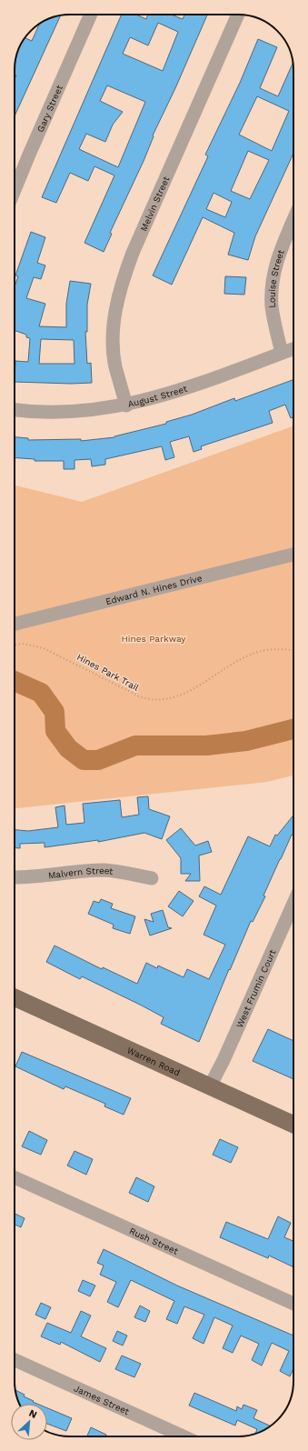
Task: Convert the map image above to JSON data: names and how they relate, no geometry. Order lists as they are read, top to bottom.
{
  "streets": {
    "main road": ["Warren Road"],
    "street": [
      "Gary Street",
      "Melvin Street",
      "Louise Street",
      "August Street",
      "Edward N. Hines Drive",
      "Malvern Street",
      "West Frumin Court",
      "Rush Street",
      "James Street"
    ],
    "path": ["Hines Park Trail"]
  },
  "crossings": [
    ["Melvin Street", "August Street"],
    ["Louise Street", "August Street"],
    ["West Frumin Court", "Warren Road"]
  ],
  "parks": ["Hines Parkway"],
  "north": "top right"
}
